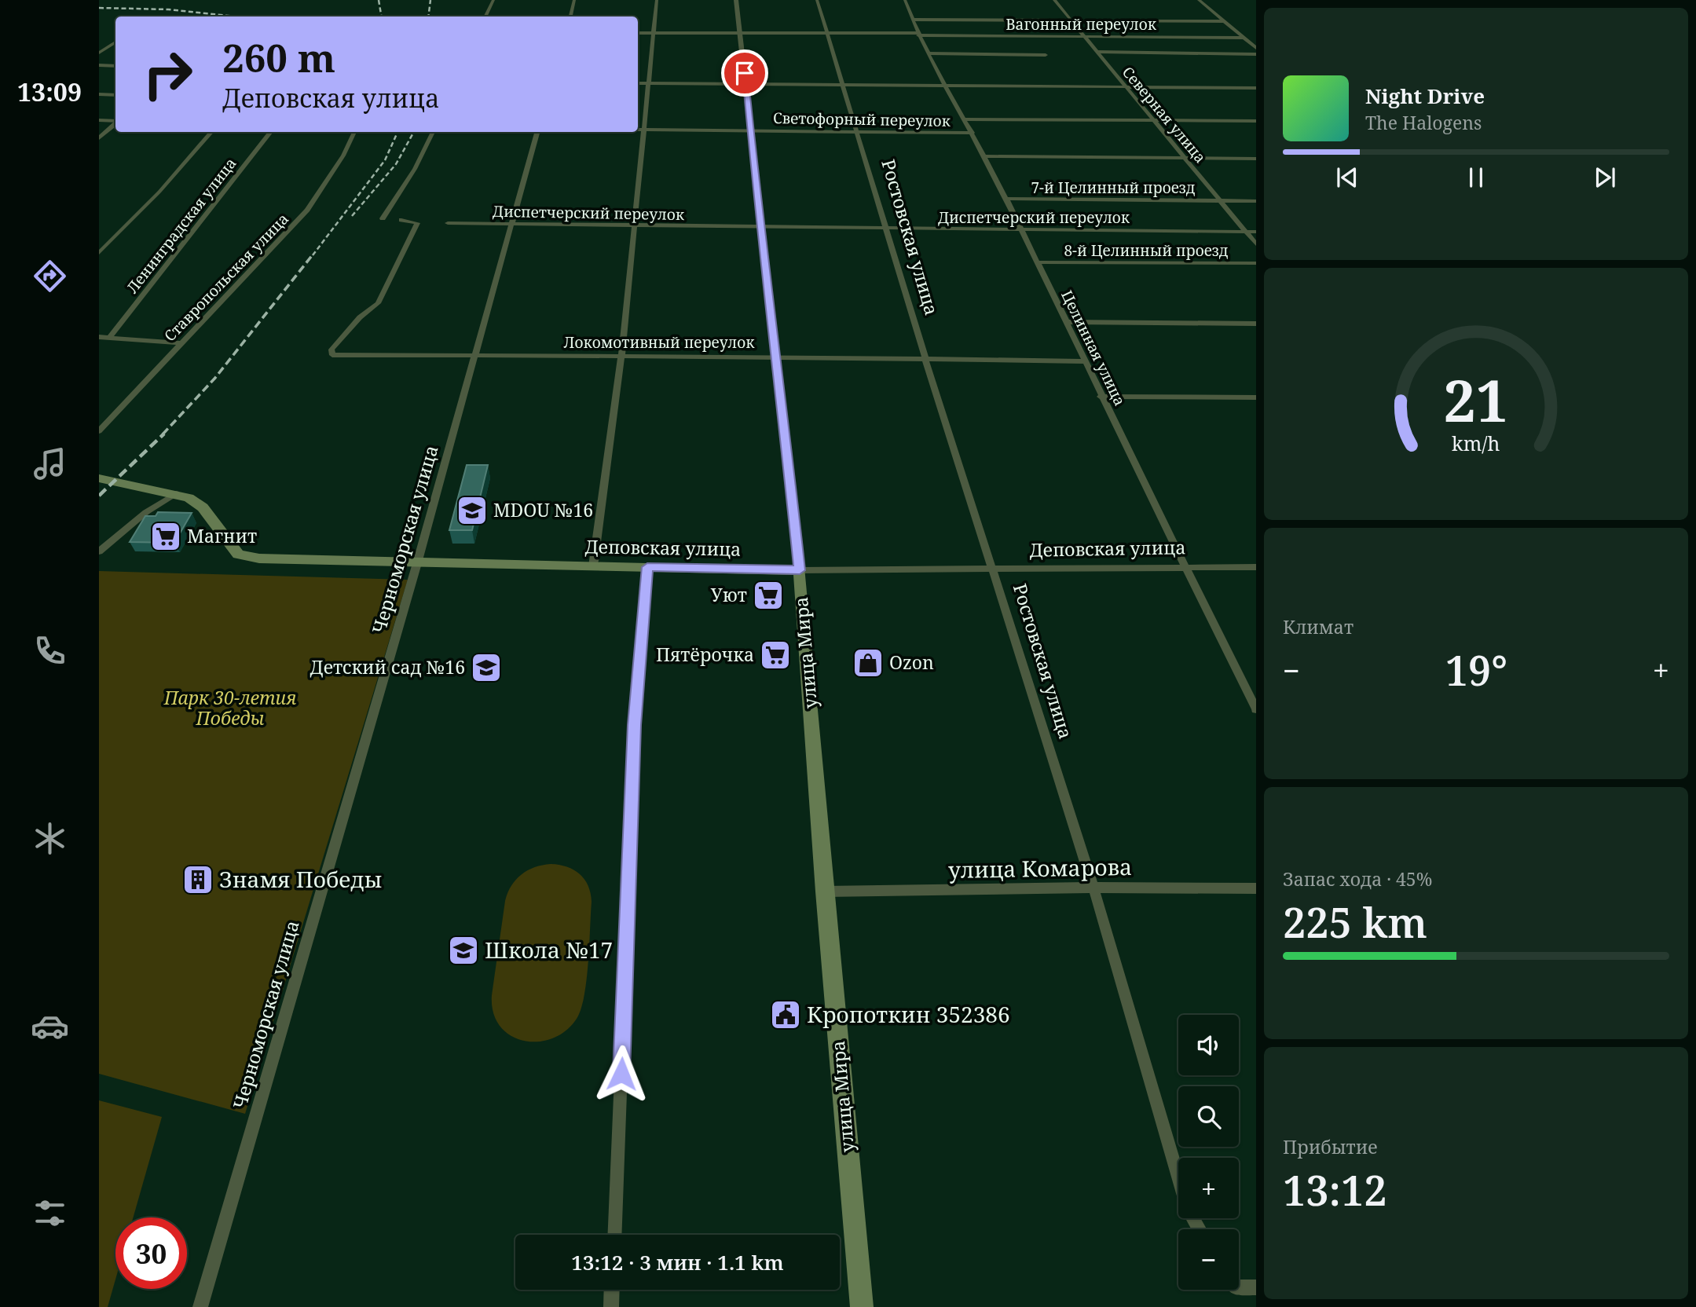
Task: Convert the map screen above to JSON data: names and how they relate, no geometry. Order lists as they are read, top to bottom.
{
  "streets": {
    "main road": ["Деповская улица", "улица Мира"],
    "street": [
      "Вагонный переулок",
      "Северная улица",
      "Светофорный переулок",
      "7-й Целинный проезд",
      "Диспетчерский переулок",
      "Ленинградская улица",
      "Ростовская улица",
      "8-й Целинный проезд",
      "Ставропольская улица",
      "Локомотивный переулок",
      "Целинная улица",
      "Черноморская улица",
      "улица Комарова"
    ]
  },
  "crossings": [
    ["Вагонный переулок", "Северная улица"],
    ["Вагонный переулок", "Ростовская улица"],
    ["Вагонный переулок", "Целинная улица"],
    ["Вагонный переулок", "улица Мира"],
    ["Северная улица", "7-й Целинный проезд"],
    ["Северная улица", "Диспетчерский переулок"],
    ["Светофорный переулок", "Ростовская улица"],
    ["Светофорный переулок", "Целинная улица"],
    ["Светофорный переулок", "улица Мира"],
    ["7-й Целинный проезд", "Целинная улица"],
    ["Диспетчерский переулок", "Ростовская улица"],
    ["Диспетчерский переулок", "Целинная улица"],
    ["Диспетчерский переулок", "Черноморская улица"],
    ["Диспетчерский переулок", "улица Мира"],
    ["Ростовская улица", "Локомотивный переулок"],
    ["Ростовская улица", "Деповская улица"],
    ["Ростовская улица", "улица Комарова"],
    ["8-й Целинный проезд", "Целинная улица"],
    ["Локомотивный переулок", "Целинная улица"],
    ["Локомотивный переулок", "Черноморская улица"],
    ["Локомотивный переулок", "улица Мира"],
    ["Целинная улица", "Деповская улица"],
    ["Черноморская улица", "Деповская улица"],
    ["Деповская улица", "улица Мира"],
    ["улица Мира", "улица Комарова"]
  ],
  "parks": ["Парк 30-летия Победы"],
  "places": {
    "school or university": ["MDOU №16", "Детский сад №16", "Школа №17"],
    "supermarket": ["Магнит", "Уют", "Пятёрочка"],
    "shop": ["Ozon"],
    "building": ["Знамя Победы"],
    "public building": ["Кропоткин 352386"]
  },
  "page": {
    "tabs": "13:09",
    "turn": ["260 m", "Деповская улица"],
    "song": ["Night Drive", "The Halogens"],
    "tile": [
      "Климат",
      ["Запас хода · 45%", "225 km"],
      ["Прибытие", "13:12"]
    ],
    "heat": ["−", "19°", "+"],
    "map_buttons": ["+", "−"],
    "limit": "30",
    "trip": "13:12 · 3 мин · 1.1 km",
    "gauge": ["21", "km/h"]
  }
}
